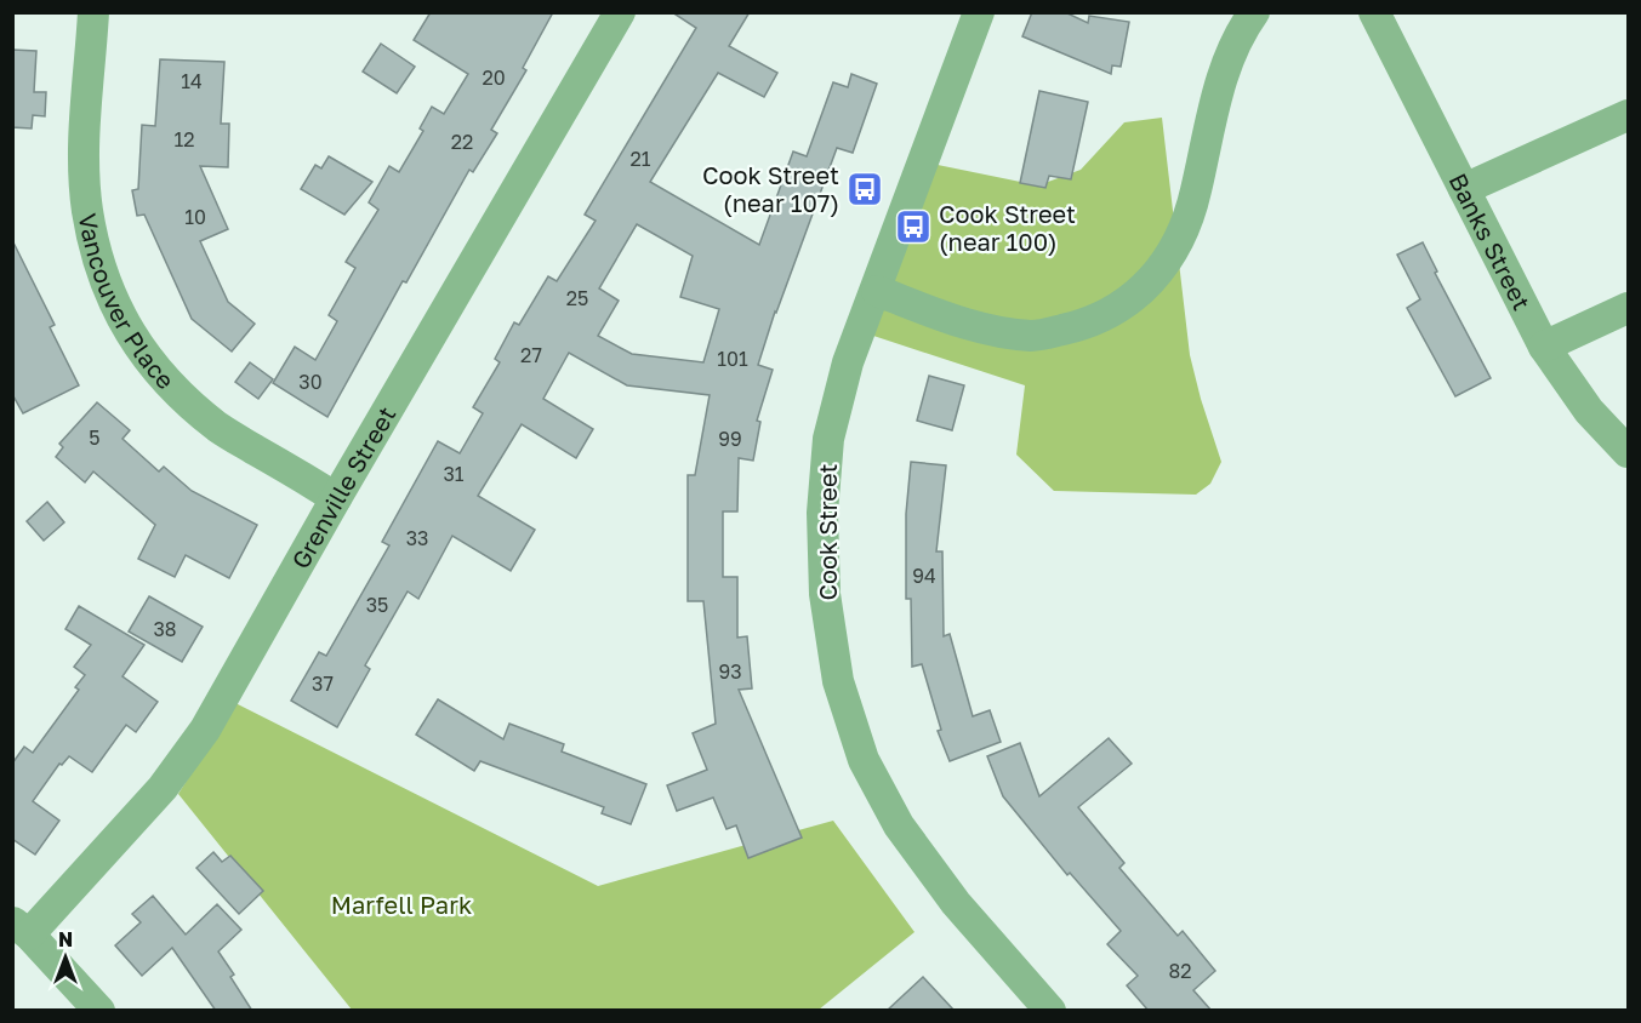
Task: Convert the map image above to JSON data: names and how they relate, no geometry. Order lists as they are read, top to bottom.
{
  "streets": {
    "street": [
      "Banks Street",
      "Vancouver Place",
      "Grenville Street",
      "Cook Street"
    ]
  },
  "crossings": [
    ["Vancouver Place", "Grenville Street"]
  ],
  "parks": ["Marfell Park"],
  "places": {
    "bus stop": ["Cook Street (near 107)", "Cook Street (near 100)"]
  },
  "house_numbers": [
    "20",
    "14",
    "12",
    "22",
    "21",
    "10",
    "25",
    "27",
    "101",
    "30",
    "5",
    "99",
    "31",
    "33",
    "94",
    "35",
    "38",
    "93",
    "37",
    "82"
  ],
  "north": "top"
}
